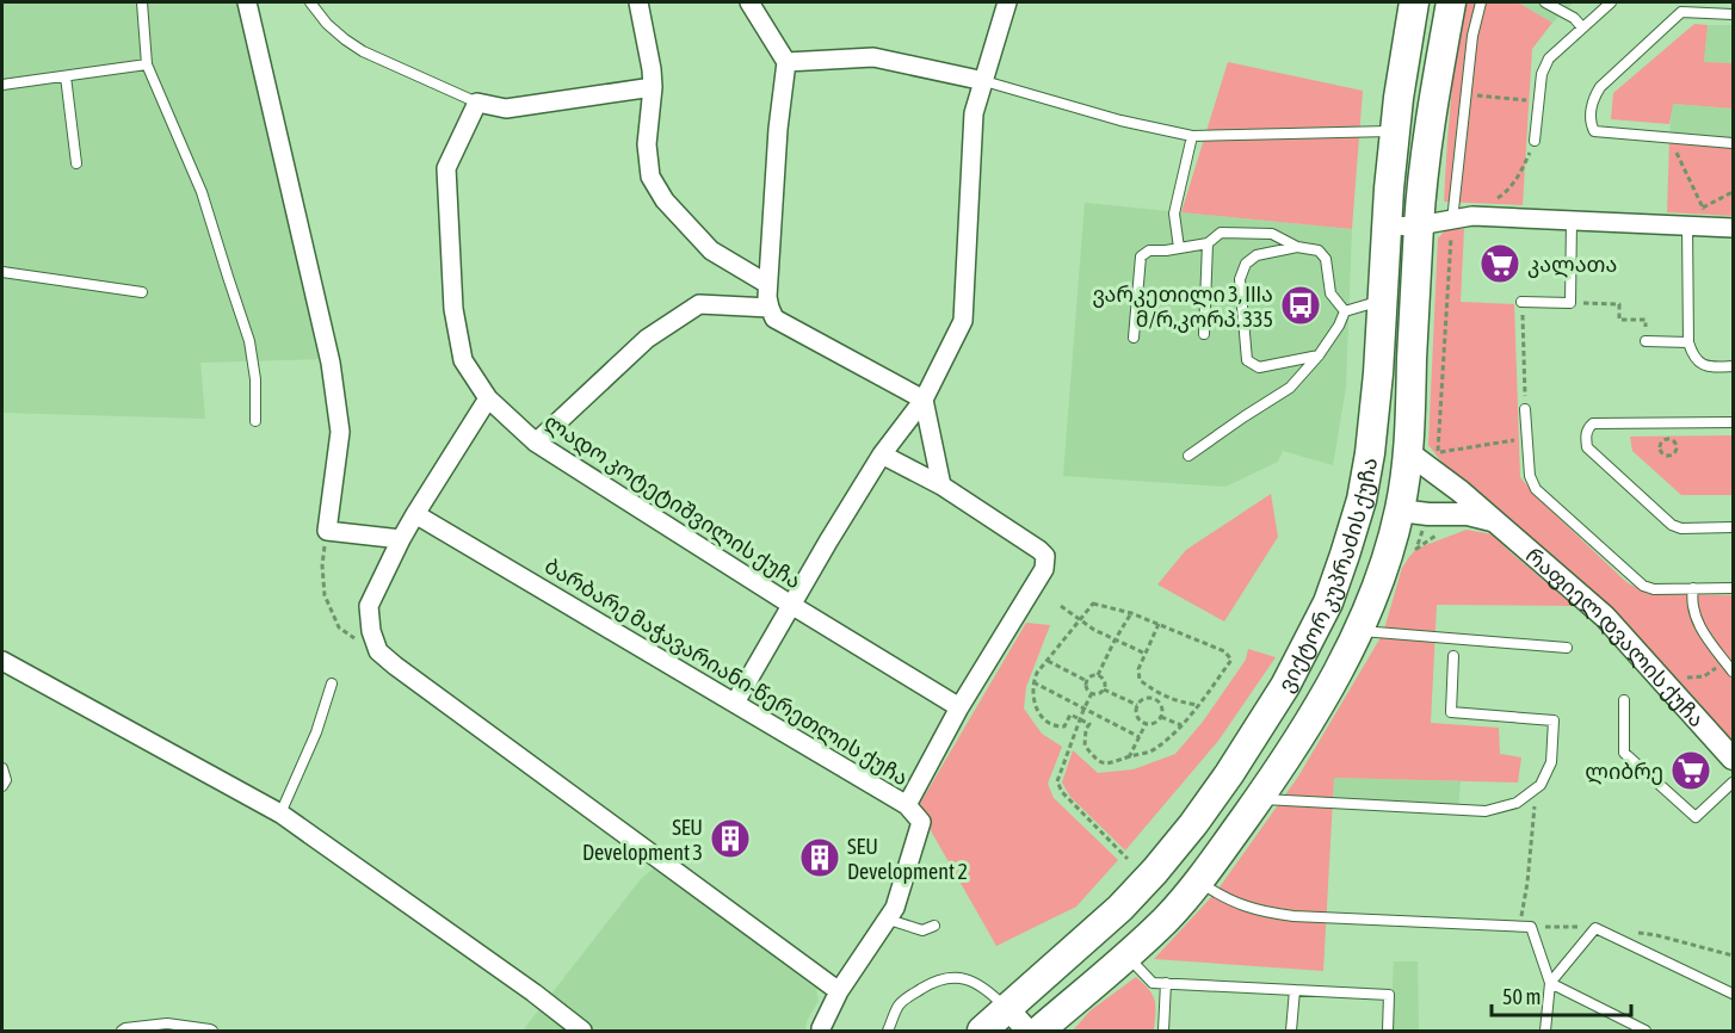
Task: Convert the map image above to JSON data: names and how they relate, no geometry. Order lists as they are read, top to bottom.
{
  "streets": {
    "main road": ["ვიქტორ კუპრაძის ქუჩა"],
    "street": ["ლადო კოტეტიშვილის ქუჩა", "რაფიელ დვალის ქუჩა", "ბარბარე მაჭავარიანი-წერეთლის ქუჩა"]
  },
  "crossings": [
    ["ვიქტორ კუპრაძის ქუჩა", "რაფიელ დვალის ქუჩა"]
  ],
  "places": {
    "supermarket": ["კალათა", "ლიბრე"],
    "bus stop": ["ვარკეთილი 3, IIIა მ/რ,კორპ. 335"],
    "building": ["SEU Development 3", "SEU Development 2"]
  },
  "scale_bar": "50 m"
}
